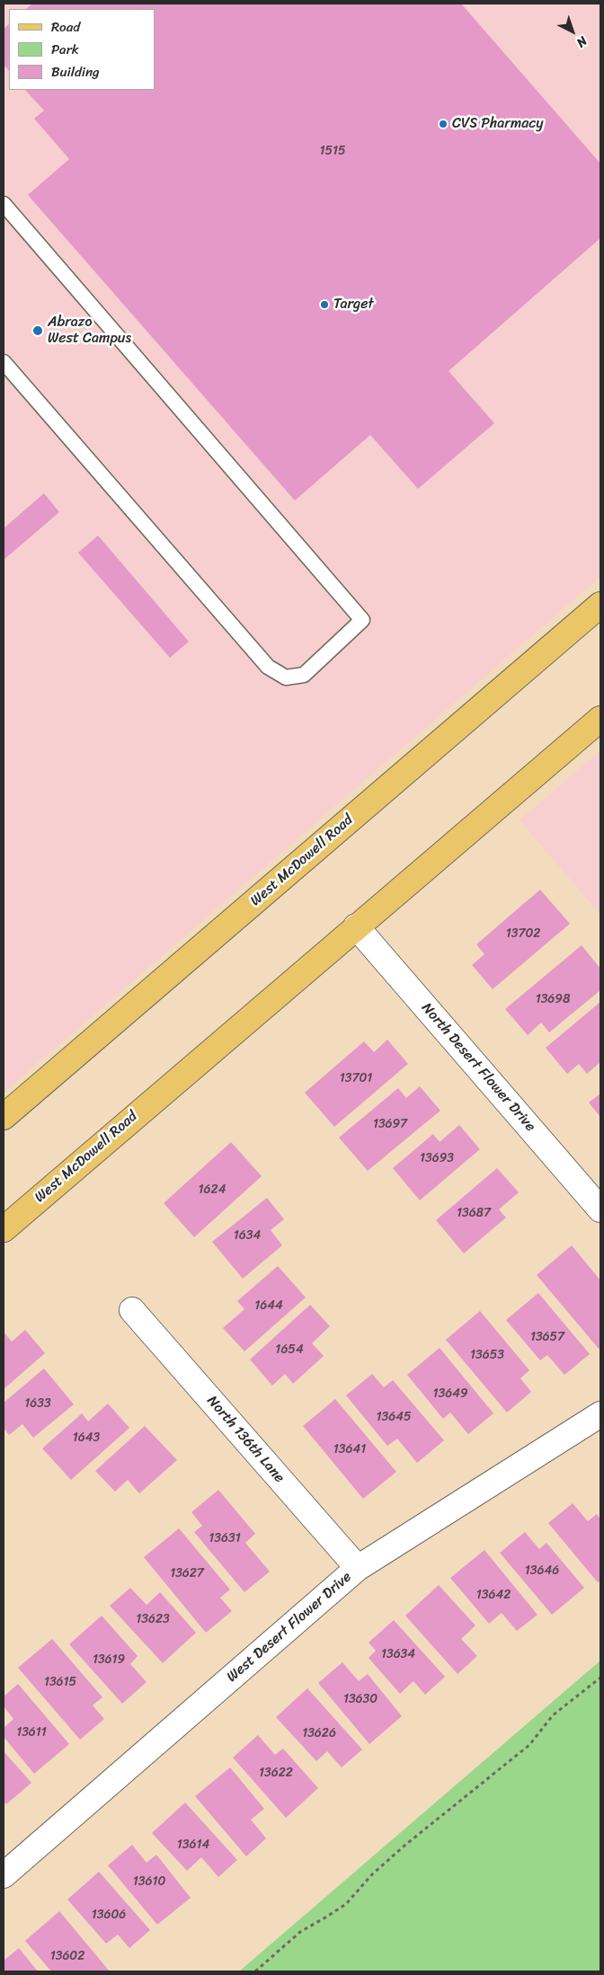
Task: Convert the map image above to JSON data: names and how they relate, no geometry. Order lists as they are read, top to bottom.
{
  "streets": {
    "main road": ["West McDowell Road"],
    "street": ["North Desert Flower Drive", "North 136th Lane", "West Desert Flower Drive"]
  },
  "crossings": [
    ["West McDowell Road", "North Desert Flower Drive"],
    ["North 136th Lane", "West Desert Flower Drive"]
  ],
  "places": ["CVS Pharmacy", "Target", "Abrazo West Campus"],
  "house_numbers": [
    "1515",
    "13702",
    "13698",
    "13701",
    "13697",
    "13693",
    "1624",
    "13687",
    "1634",
    "1644",
    "13657",
    "1654",
    "13653",
    "13649",
    "1633",
    "13645",
    "1643",
    "13641",
    "13631",
    "13646",
    "13627",
    "13642",
    "13623",
    "13634",
    "13619",
    "13615",
    "13630",
    "13611",
    "13626",
    "13622",
    "13614",
    "13610",
    "13606",
    "13602"
  ],
  "legend": ["Road", "Park", "Building"],
  "north": "bottom right"
}
